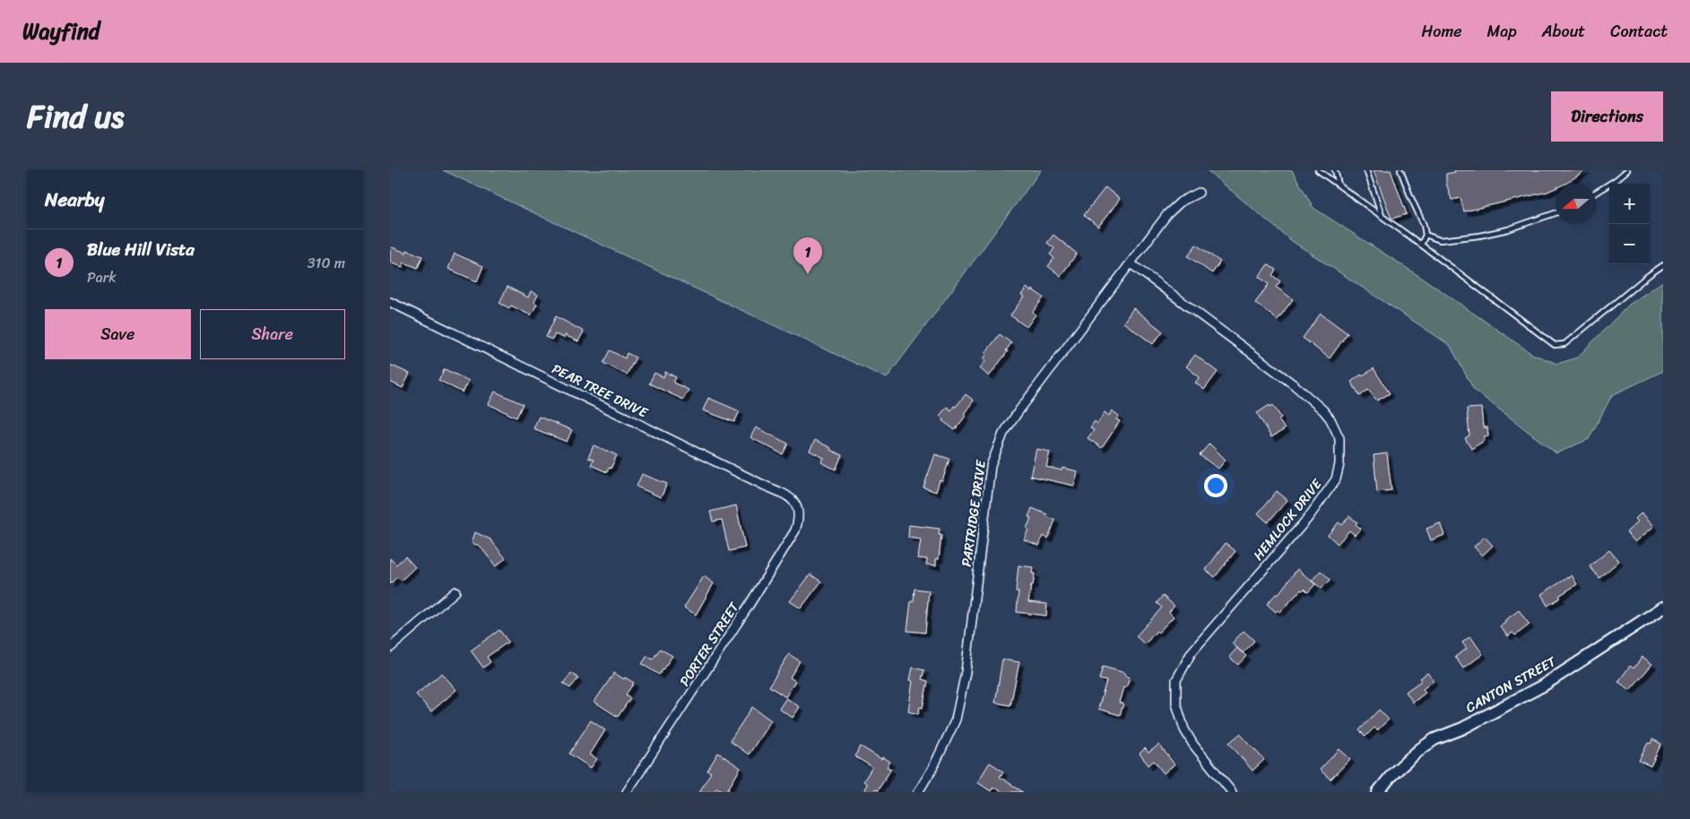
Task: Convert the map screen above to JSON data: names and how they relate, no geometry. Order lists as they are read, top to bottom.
{
  "streets": {
    "main road": ["CANTON STREET"],
    "street": [
      "PEAR TREE DRIVE",
      "PARTRIDGE DRIVE",
      "HEMLOCK DRIVE",
      "PORTER STREET"
    ]
  },
  "crossings": [
    ["PEAR TREE DRIVE", "PORTER STREET"],
    ["PARTRIDGE DRIVE", "HEMLOCK DRIVE"]
  ],
  "north": "left",
  "page": {
    "header": "Wayfind",
    "nav": [
      "Home",
      "Map",
      "About",
      "Contact"
    ],
    "title": "Find us",
    "buttons": [
      "Directions",
      ["Save", "Share"]
    ],
    "heading": "Nearby",
    "map_buttons": ["+", "−"],
    "list": [
      {
        "mark": "1",
        "name": "Blue Hill Vista",
        "note": "Park",
        "value": "310 m"
      }
    ],
    "pins": "1"
  }
}
